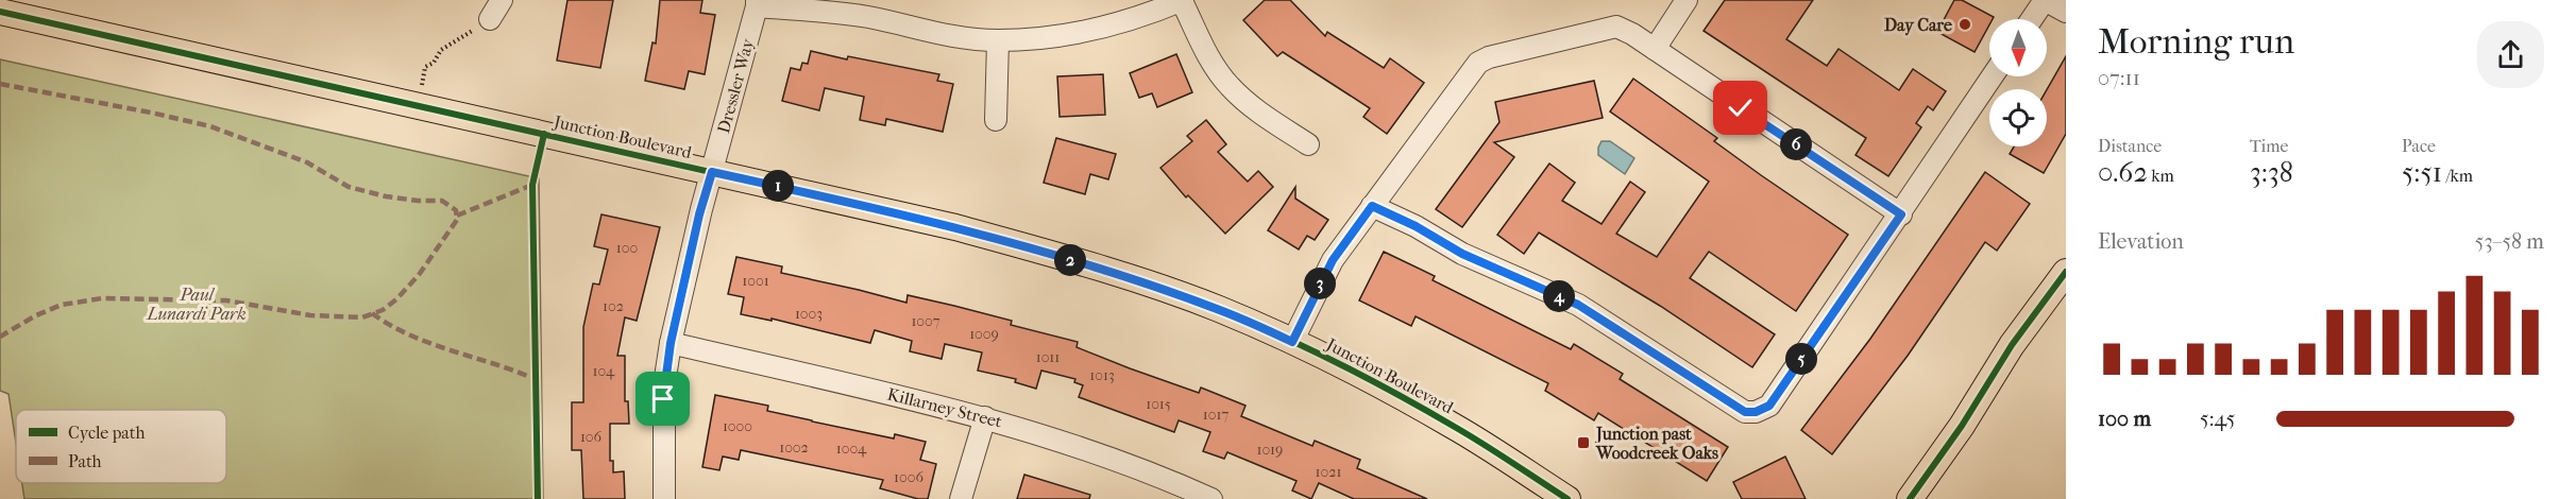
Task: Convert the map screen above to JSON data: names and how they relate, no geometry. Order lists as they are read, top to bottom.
{
  "streets": {
    "main road": ["Junction Boulevard"],
    "street": ["Dressler Way", "Killarney Street"]
  },
  "crossings": [
    ["Dressler Way", "Junction Boulevard"],
    ["Dressler Way", "Killarney Street"]
  ],
  "parks": ["Paul Lunardi Park"],
  "places": {
    "other": ["Day Care"],
    "transit": ["Junction past Woodcreek Oaks"]
  },
  "house_numbers": [
    "100",
    "1001",
    "102",
    "1003",
    "1007",
    "1009",
    "1011",
    "104",
    "1013",
    "1015",
    "1017",
    "1000",
    "106",
    "1002",
    "1004",
    "1019",
    "1021",
    "1006"
  ],
  "legend": ["Cycle path", "Path"],
  "north": "bottom",
  "page": {
    "heading": ["Morning run", "07:11"],
    "stats": [
      ["Distance", "0.62 km"],
      ["Time", "3:38"],
      ["Pace", "5:51 /km"]
    ],
    "pins": [
      "6",
      "1",
      "2",
      "3",
      "4",
      "5"
    ],
    "chart": ["Elevation", "53–58 m"],
    "list": [
      {
        "name": "100 m",
        "note": "5:45"
      }
    ]
  }
}
